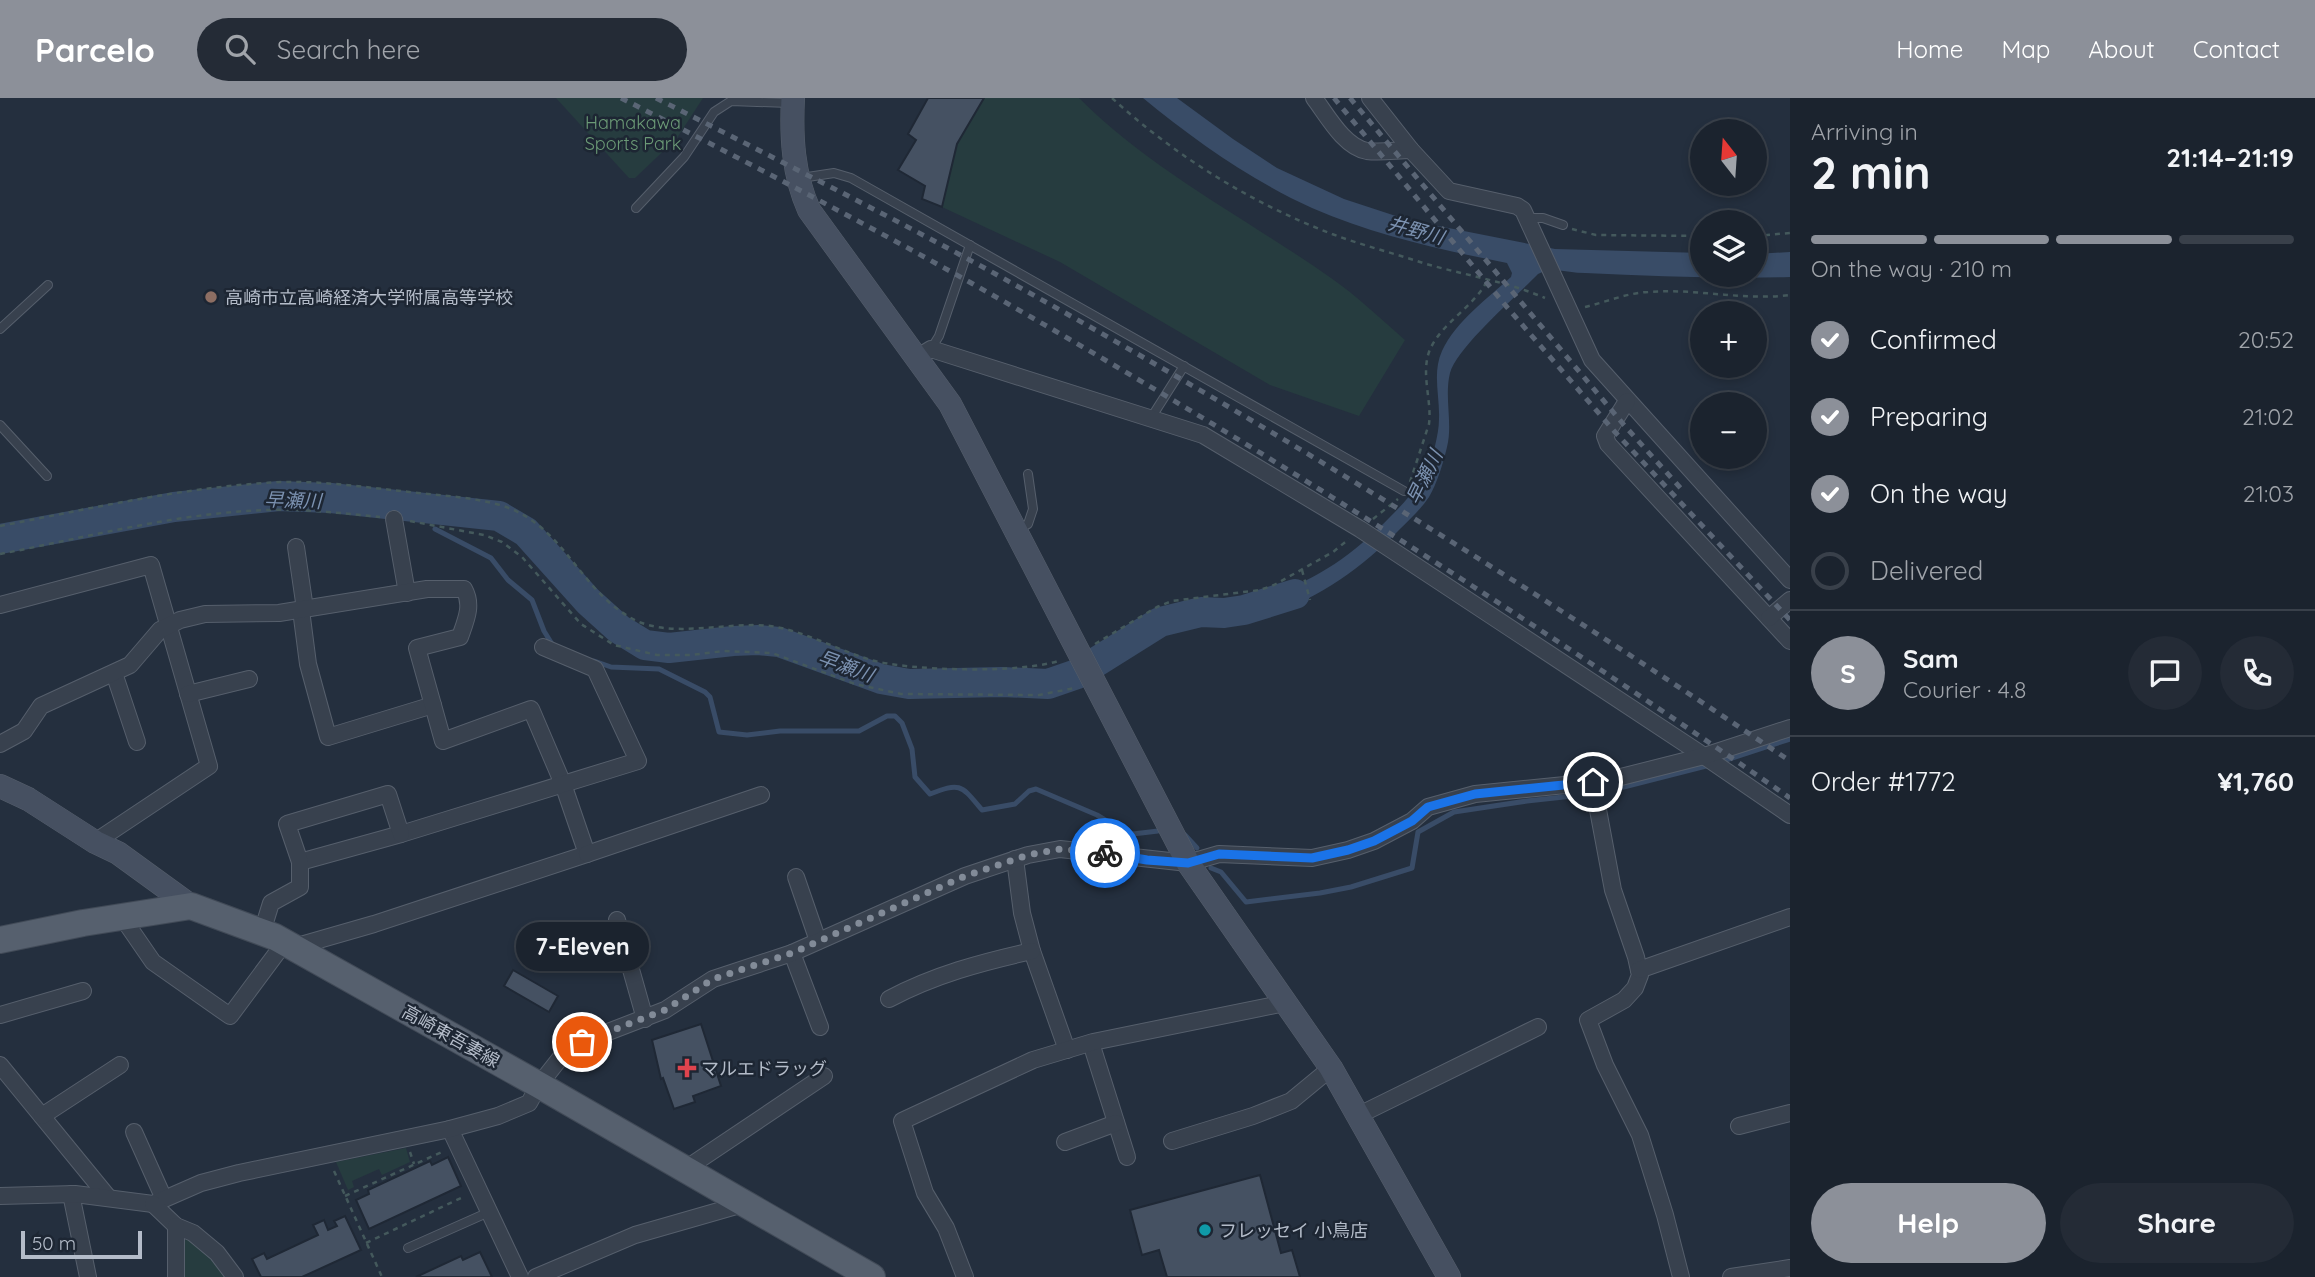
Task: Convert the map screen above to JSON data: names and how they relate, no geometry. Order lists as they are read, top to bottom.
{
  "streets": {
    "main road": ["高崎東吾妻線"]
  },
  "water": ["井野川", "早瀬川"],
  "parks": ["Hamakawa Sports Park"],
  "places": {
    "other": ["高崎市立高崎経済大学附属高等学校", "7-Eleven", "フレッセイ 小鳥店"],
    "health": ["マルエドラッグ"]
  },
  "scale_bar": "50 m",
  "north": "top",
  "page": {
    "header": "Parcelo",
    "search": "Search here",
    "nav": [
      "Home",
      "Map",
      "About",
      "Contact"
    ],
    "heading": ["2 min", "Arriving in", "21:14–21:19"],
    "panel": [
      "Sam",
      "Courier · 4.8",
      "Order #1772",
      "¥1,760"
    ],
    "map_buttons": ["+", "−"],
    "bar": "On the way · 210 m",
    "list": [
      ["Confirmed", "20:52"],
      ["Preparing", "21:02"],
      ["On the way", "21:03"],
      "Delivered"
    ],
    "round": "S",
    "bubble": "7-Eleven",
    "buttons": ["Help", "Share"],
    "scale": "50 m"
  }
}
